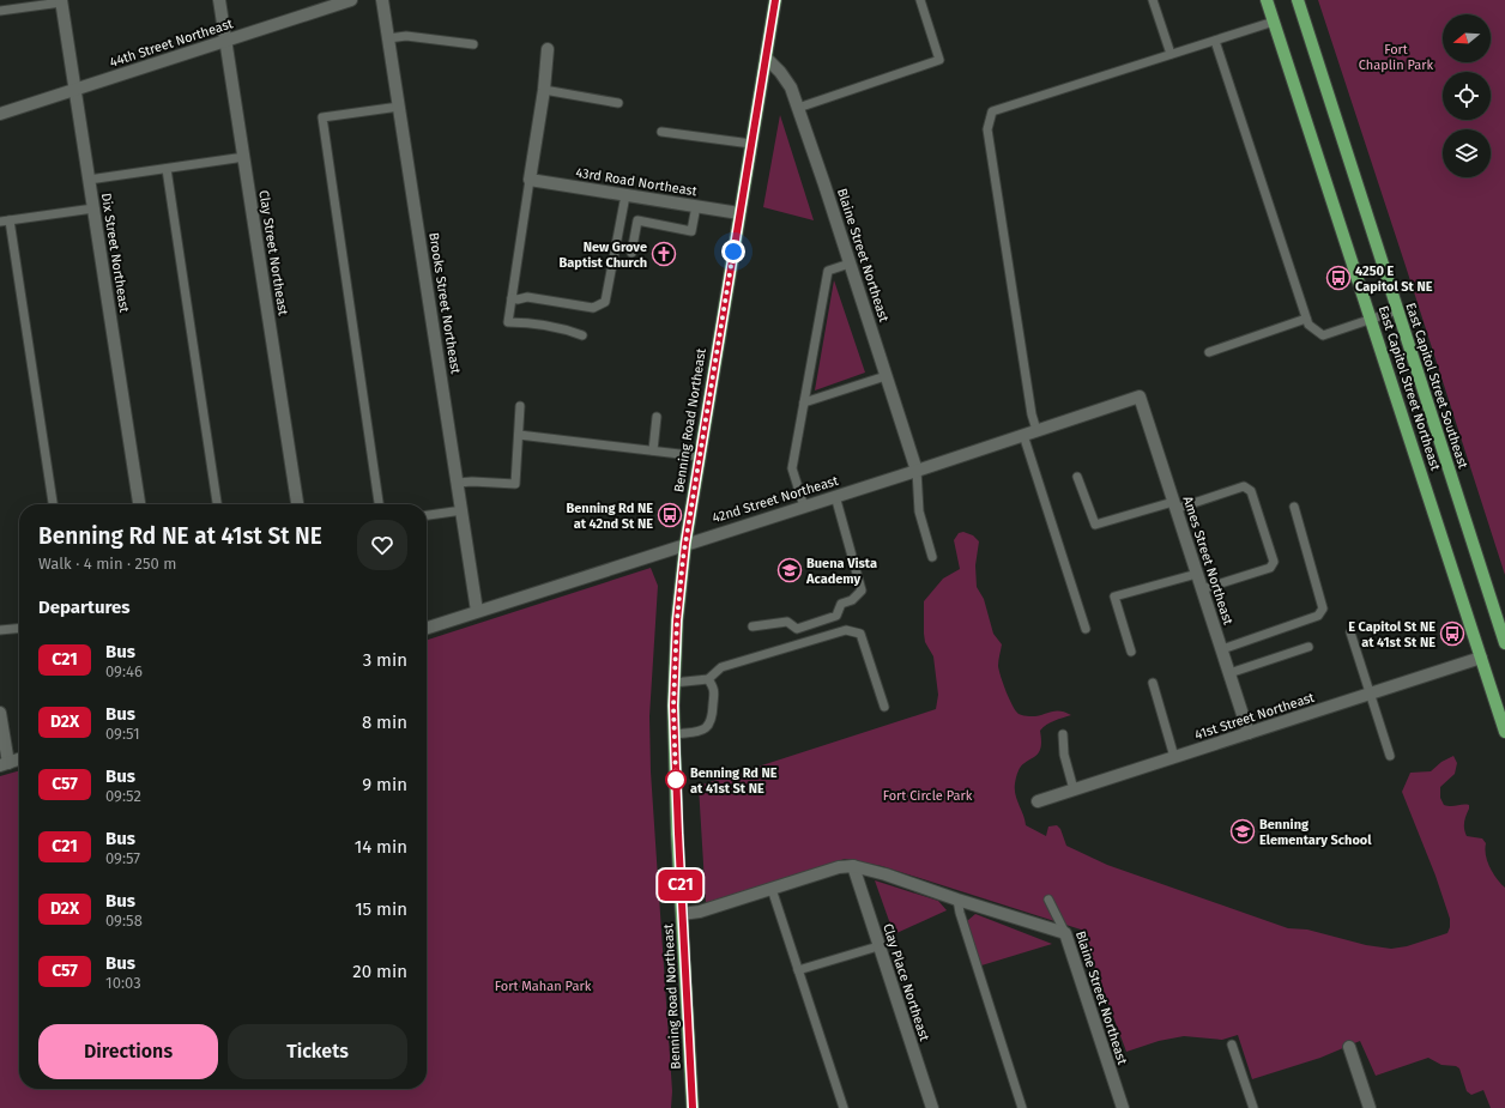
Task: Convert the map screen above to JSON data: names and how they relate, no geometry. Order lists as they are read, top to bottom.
{
  "streets": {
    "main road": ["East Capitol Street Southeast", "East Capitol Street Northeast", "Benning Road Northeast"],
    "street": [
      "44th Street Northeast",
      "43rd Road Northeast",
      "Dix Street Northeast",
      "Clay Street Northeast",
      "Blaine Street Northeast",
      "Brooks Street Northeast",
      "42nd Street Northeast",
      "Ames Street Northeast",
      "41st Street Northeast",
      "Clay Place Northeast"
    ]
  },
  "crossings": [
    ["44th Street Northeast", "Dix Street Northeast"],
    ["44th Street Northeast", "Clay Street Northeast"],
    ["43rd Road Northeast", "Benning Road Northeast"],
    ["Blaine Street Northeast", "Benning Road Northeast"],
    ["Blaine Street Northeast", "42nd Street Northeast"],
    ["Brooks Street Northeast", "42nd Street Northeast"],
    ["East Capitol Street Northeast", "41st Street Northeast"],
    ["Benning Road Northeast", "42nd Street Northeast"],
    ["42nd Street Northeast", "Ames Street Northeast"],
    ["Ames Street Northeast", "41st Street Northeast"]
  ],
  "parks": ["Fort Chaplin Park", "Fort Circle Park", "Fort Mahan Park"],
  "places": {
    "church": ["New Grove Baptist Church"],
    "bus stop": ["4250 E Capitol St NE", "Benning Rd NE at 42nd St NE", "E Capitol St NE at 41st St NE"],
    "school or university": ["Buena Vista Academy", "Benning Elementary School"],
    "other": ["Benning Rd NE at 41st St NE"]
  },
  "lines": ["bus line C21"],
  "north": "left",
  "page": {
    "on_map": "C21",
    "heading": [
      ["Benning Rd NE at 41st St NE", "Walk · 4 min · 250 m"],
      "Departures"
    ],
    "list": [
      {
        "mark": "C21",
        "name": "Bus",
        "note": "09:46",
        "value": "3 min"
      },
      {
        "mark": "D2X",
        "name": "Bus",
        "note": "09:51",
        "value": "8 min"
      },
      {
        "mark": "C57",
        "name": "Bus",
        "note": "09:52",
        "value": "9 min"
      },
      {
        "mark": "C21",
        "name": "Bus",
        "note": "09:57",
        "value": "14 min"
      },
      {
        "mark": "D2X",
        "name": "Bus",
        "note": "09:58",
        "value": "15 min"
      },
      {
        "mark": "C57",
        "name": "Bus",
        "note": "10:03",
        "value": "20 min"
      }
    ],
    "buttons": ["Directions", "Tickets"]
  }
}
